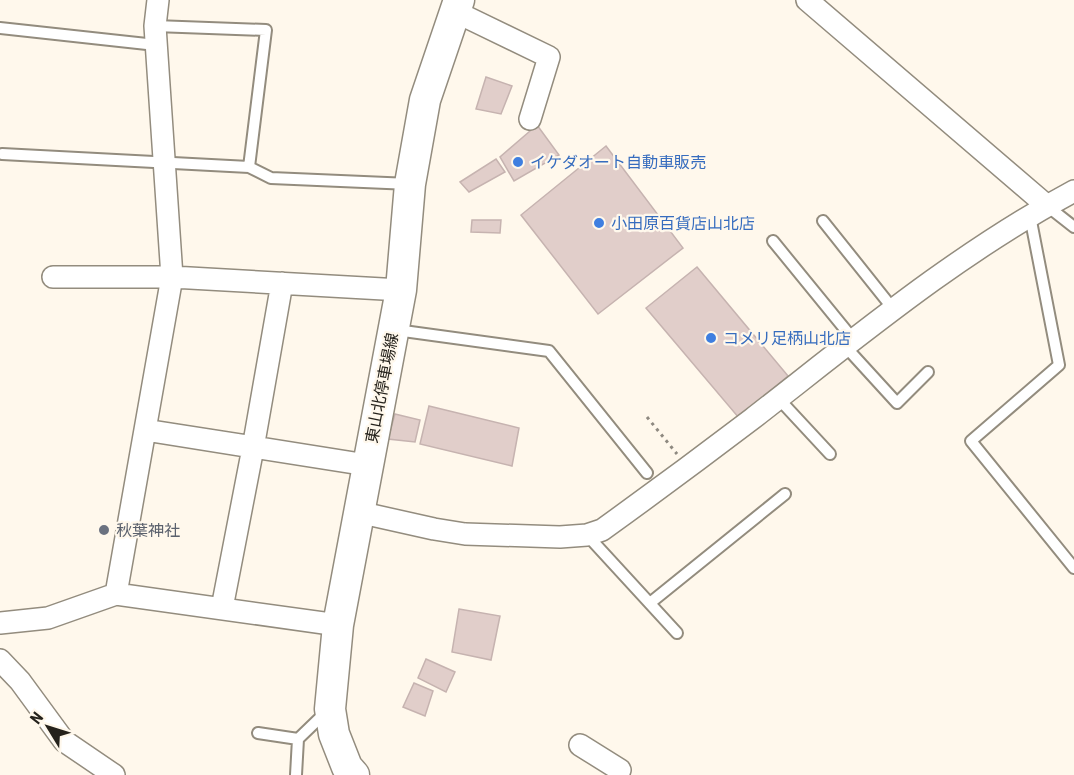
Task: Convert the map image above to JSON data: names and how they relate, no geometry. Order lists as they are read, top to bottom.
{
  "streets": {
    "main road": ["東山北停車場線"]
  },
  "places": [
    "イケダオート自動車販売",
    "小田原百貨店山北店",
    "コメリ足柄山北店",
    "秋葉神社"
  ],
  "north": "top left"
}
